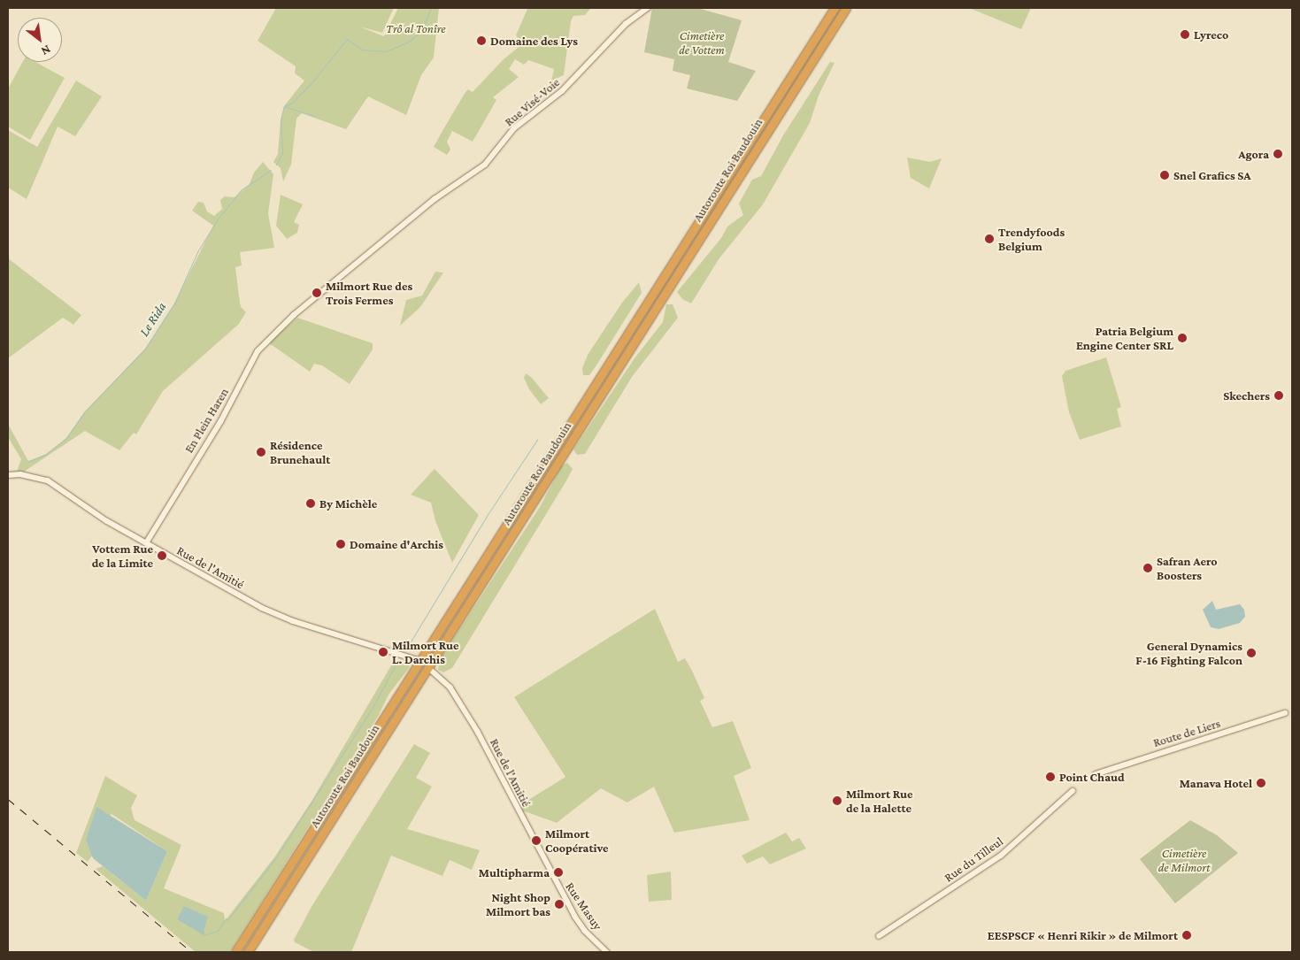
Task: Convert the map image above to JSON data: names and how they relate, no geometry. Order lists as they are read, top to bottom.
{
  "streets": {
    "highway": ["Autoroute Roi Baudouin"],
    "street": [
      "Rue Visé-Voie",
      "En Plein Haren",
      "Rue de l'Amitié",
      "Route de Liers",
      "Rue du Tilleul",
      "Rue Masuy"
    ]
  },
  "crossings": [
    ["Rue Visé-Voie", "En Plein Haren"],
    ["En Plein Haren", "Rue de l'Amitié"],
    ["Rue de l'Amitié", "Rue Masuy"]
  ],
  "water": ["Le Rida"],
  "parks": ["Trô al Tonîre", "Cimetière de Vottem", "Cimetière de Milmort"],
  "places": [
    "Lyreco",
    "Domaine des Lys",
    "Agora",
    "Snel Grafics SA",
    "Trendyfoods Belgium",
    "Milmort Rue des Trois Fermes",
    "Patria Belgium Engine Center SRL",
    "Skechers",
    "Résidence Brunehault",
    "By Michèle",
    "Domaine d'Archis",
    "Vottem Rue de la Limite",
    "Safran Aero Boosters",
    "Milmort Rue L. Darchis",
    "General Dynamics F-16 Fighting Falcon",
    "Point Chaud",
    "Manava Hotel",
    "Milmort Rue de la Halette",
    "Milmort Coopérative",
    "Multipharma",
    "Night Shop Milmort bas",
    "EESPSCF « Henri Rikir » de Milmort"
  ],
  "north": "bottom right"
}
